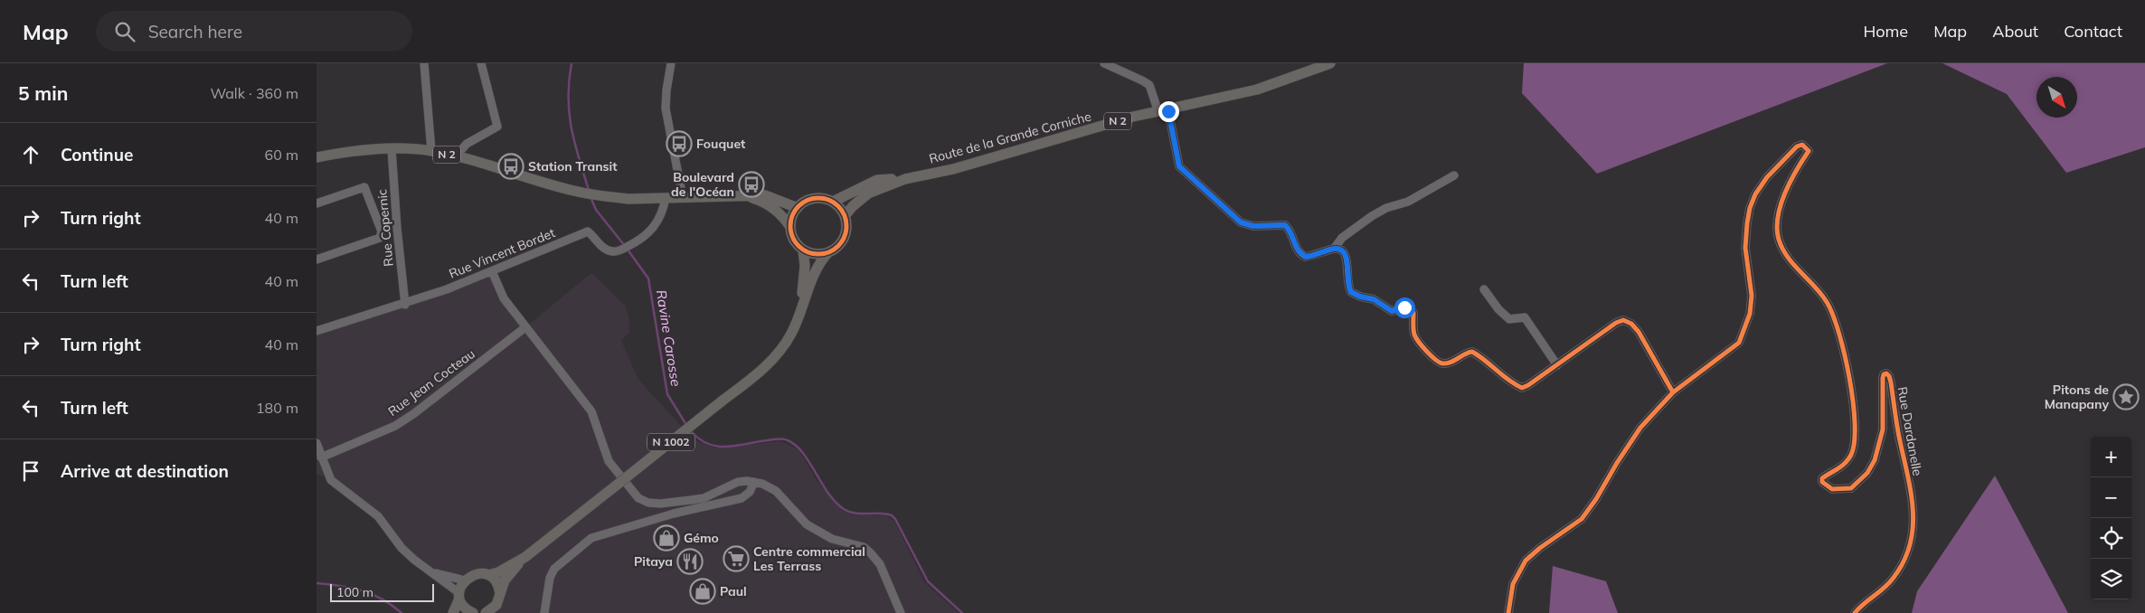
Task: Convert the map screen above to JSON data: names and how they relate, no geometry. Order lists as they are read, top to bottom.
{
  "streets": {
    "main road": ["N 2", "Route de la Grande Corniche", "N 1002"],
    "street": [
      "Rue Copernic",
      "Rue Vincent Bordet",
      "Rue Jean Cocteau",
      "Rue Dardanelle"
    ]
  },
  "crossings": [
    ["N 2", "Route de la Grande Corniche"],
    ["N 2", "Rue Copernic"],
    ["N 2", "Rue Vincent Bordet"],
    ["N 2", "N 1002"],
    ["Route de la Grande Corniche", "N 1002"],
    ["Rue Copernic", "Rue Vincent Bordet"]
  ],
  "water": ["Ravine Carosse"],
  "places": {
    "bus stop": ["Fouquet", "Station Transit", "Boulevard de l'Océan"],
    "place": ["Pitons de Manapany"],
    "shop": ["Gémo", "Paul"],
    "supermarket": ["Centre commercial Les Terrass"],
    "restaurant": ["Pitaya"]
  },
  "scale_bar": "100 m",
  "north": "bottom right",
  "page": {
    "header": "Map",
    "search": "Search here",
    "nav": [
      "Home",
      "Map",
      "About",
      "Contact"
    ],
    "heading": ["5 min", "Walk · 360 m"],
    "list": [
      ["Continue", "60 m"],
      ["Turn right", "40 m"],
      ["Turn left", "40 m"],
      ["Turn right", "40 m"],
      ["Turn left", "180 m"],
      "Arrive at destination"
    ],
    "map_buttons": ["+", "−"],
    "scale": "100 m"
  }
}
